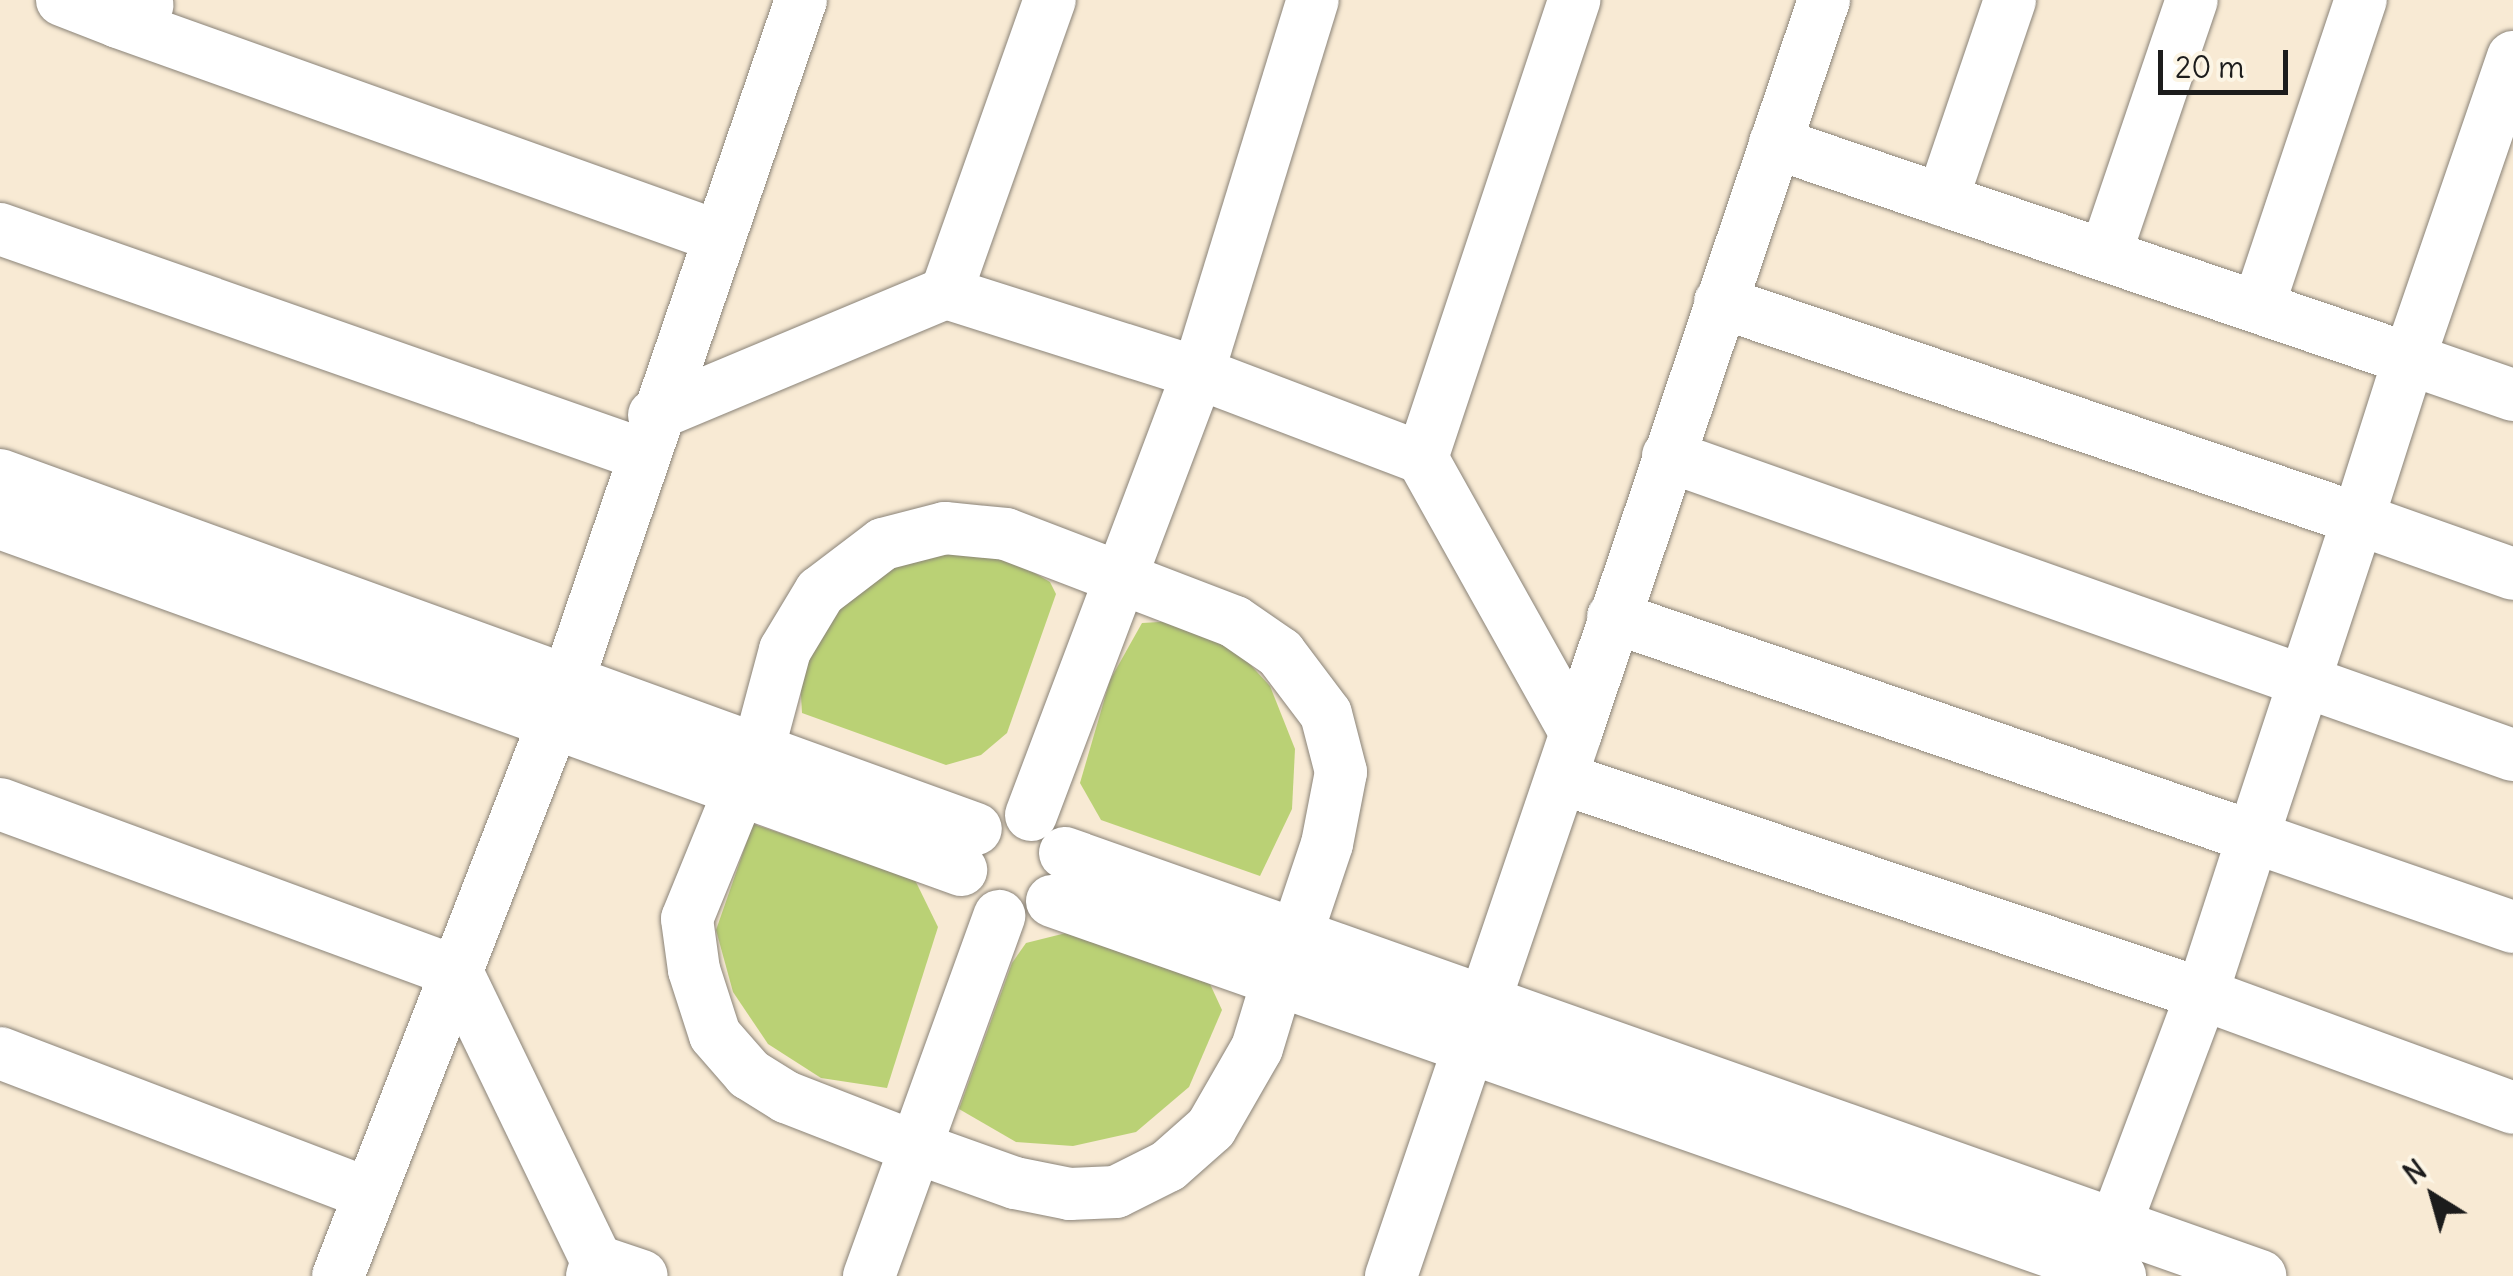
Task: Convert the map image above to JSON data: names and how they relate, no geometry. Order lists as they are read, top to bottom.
{
  "scale_bar": "20 m",
  "north": "top left"
}
